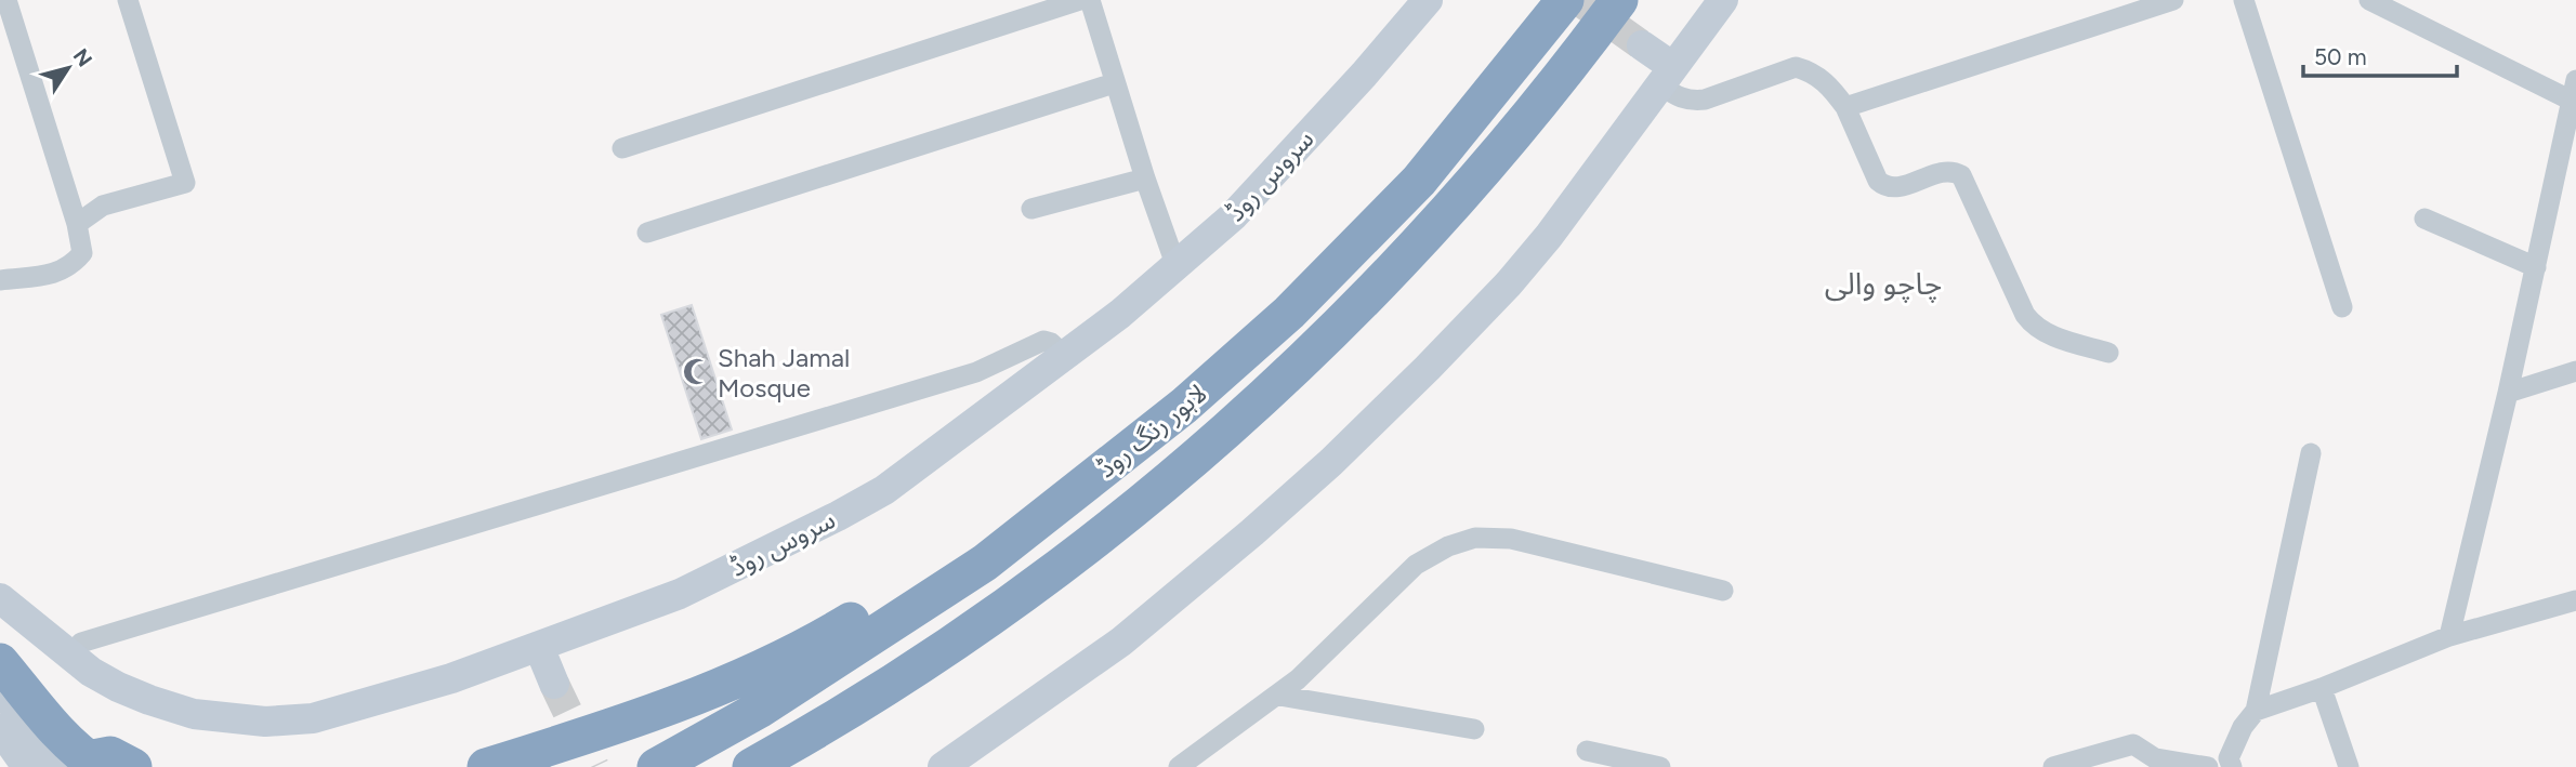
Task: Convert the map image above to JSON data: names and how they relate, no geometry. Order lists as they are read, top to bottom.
{
  "streets": {
    "highway": ["لاہور رنگ روڈ"],
    "street": ["سروس روڈ"]
  },
  "districts": ["چاچو والی"],
  "places": {
    "mosque": ["Shah Jamal Mosque"]
  },
  "scale_bar": "50 m",
  "north": "top right"
}
